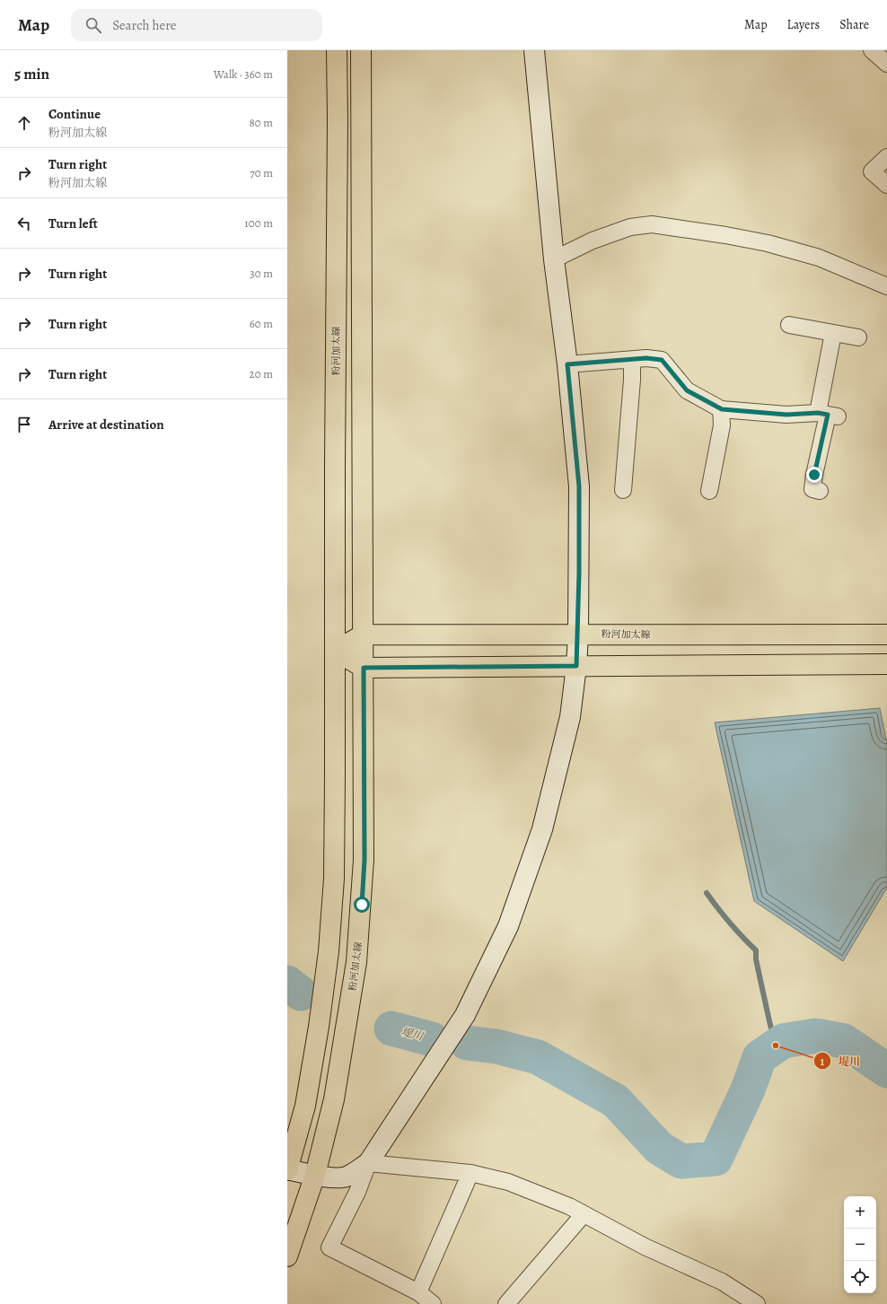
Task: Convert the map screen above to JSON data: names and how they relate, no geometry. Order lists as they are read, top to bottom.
{
  "streets": {
    "main road": ["粉河加太線"]
  },
  "water": ["堤川"],
  "places": ["堤川"],
  "page": {
    "header": "Map",
    "search": "Search here",
    "nav": ["Map", "Layers", "Share"],
    "heading": ["5 min", "Walk · 360 m"],
    "list": [
      ["Continue", "粉河加太線", "80 m"],
      ["Turn right", "粉河加太線", "70 m"],
      ["Turn left", "100 m"],
      ["Turn right", "30 m"],
      ["Turn right", "60 m"],
      ["Turn right", "20 m"],
      "Arrive at destination"
    ],
    "map_buttons": ["+", "−"]
  }
}
